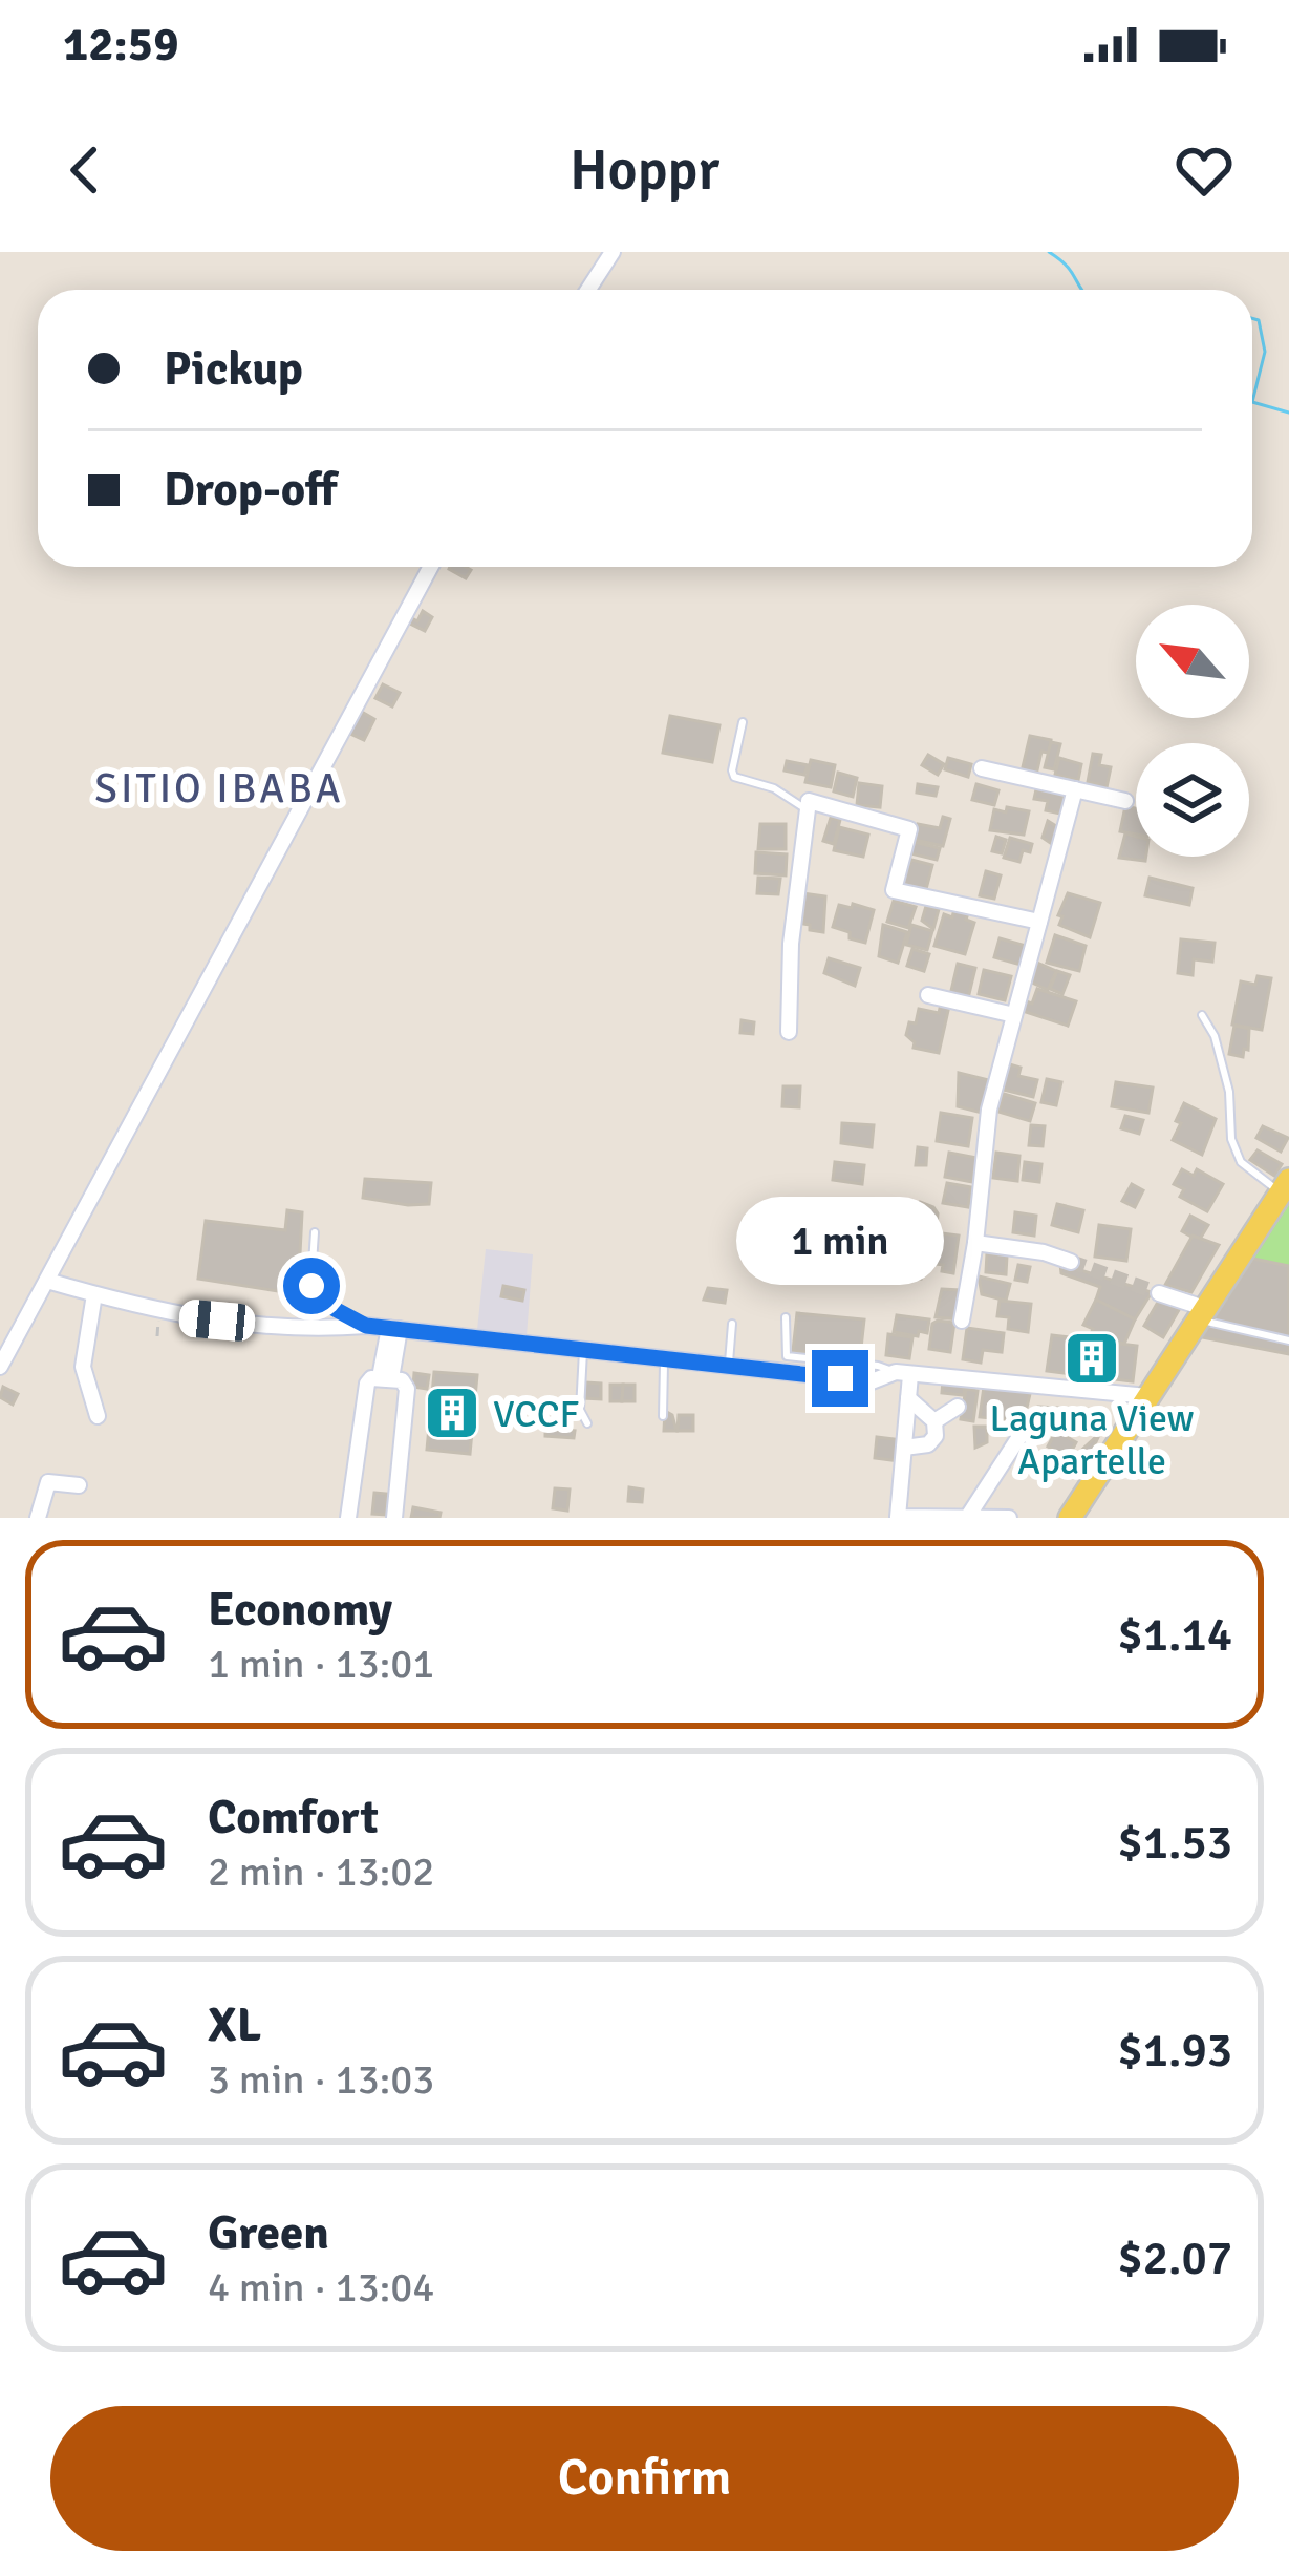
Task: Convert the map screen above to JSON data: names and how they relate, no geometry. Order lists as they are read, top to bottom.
{
  "districts": ["SITIO IBABA"],
  "places": {
    "building": ["Laguna View Apartelle", "VCCF"]
  },
  "north": "top left",
  "page": {
    "status": "12:59",
    "header": "Hoppr",
    "banner": ["Pickup", "Drop-off"],
    "bubble": "1 min",
    "list": [
      {
        "name": "Economy",
        "note": "1 min · 13:01",
        "value": "$1.14"
      },
      {
        "name": "Comfort",
        "note": "2 min · 13:02",
        "value": "$1.53"
      },
      {
        "name": "XL",
        "note": "3 min · 13:03",
        "value": "$1.93"
      },
      {
        "name": "Green",
        "note": "4 min · 13:04",
        "value": "$2.07"
      }
    ],
    "buttons": "Confirm"
  }
}
